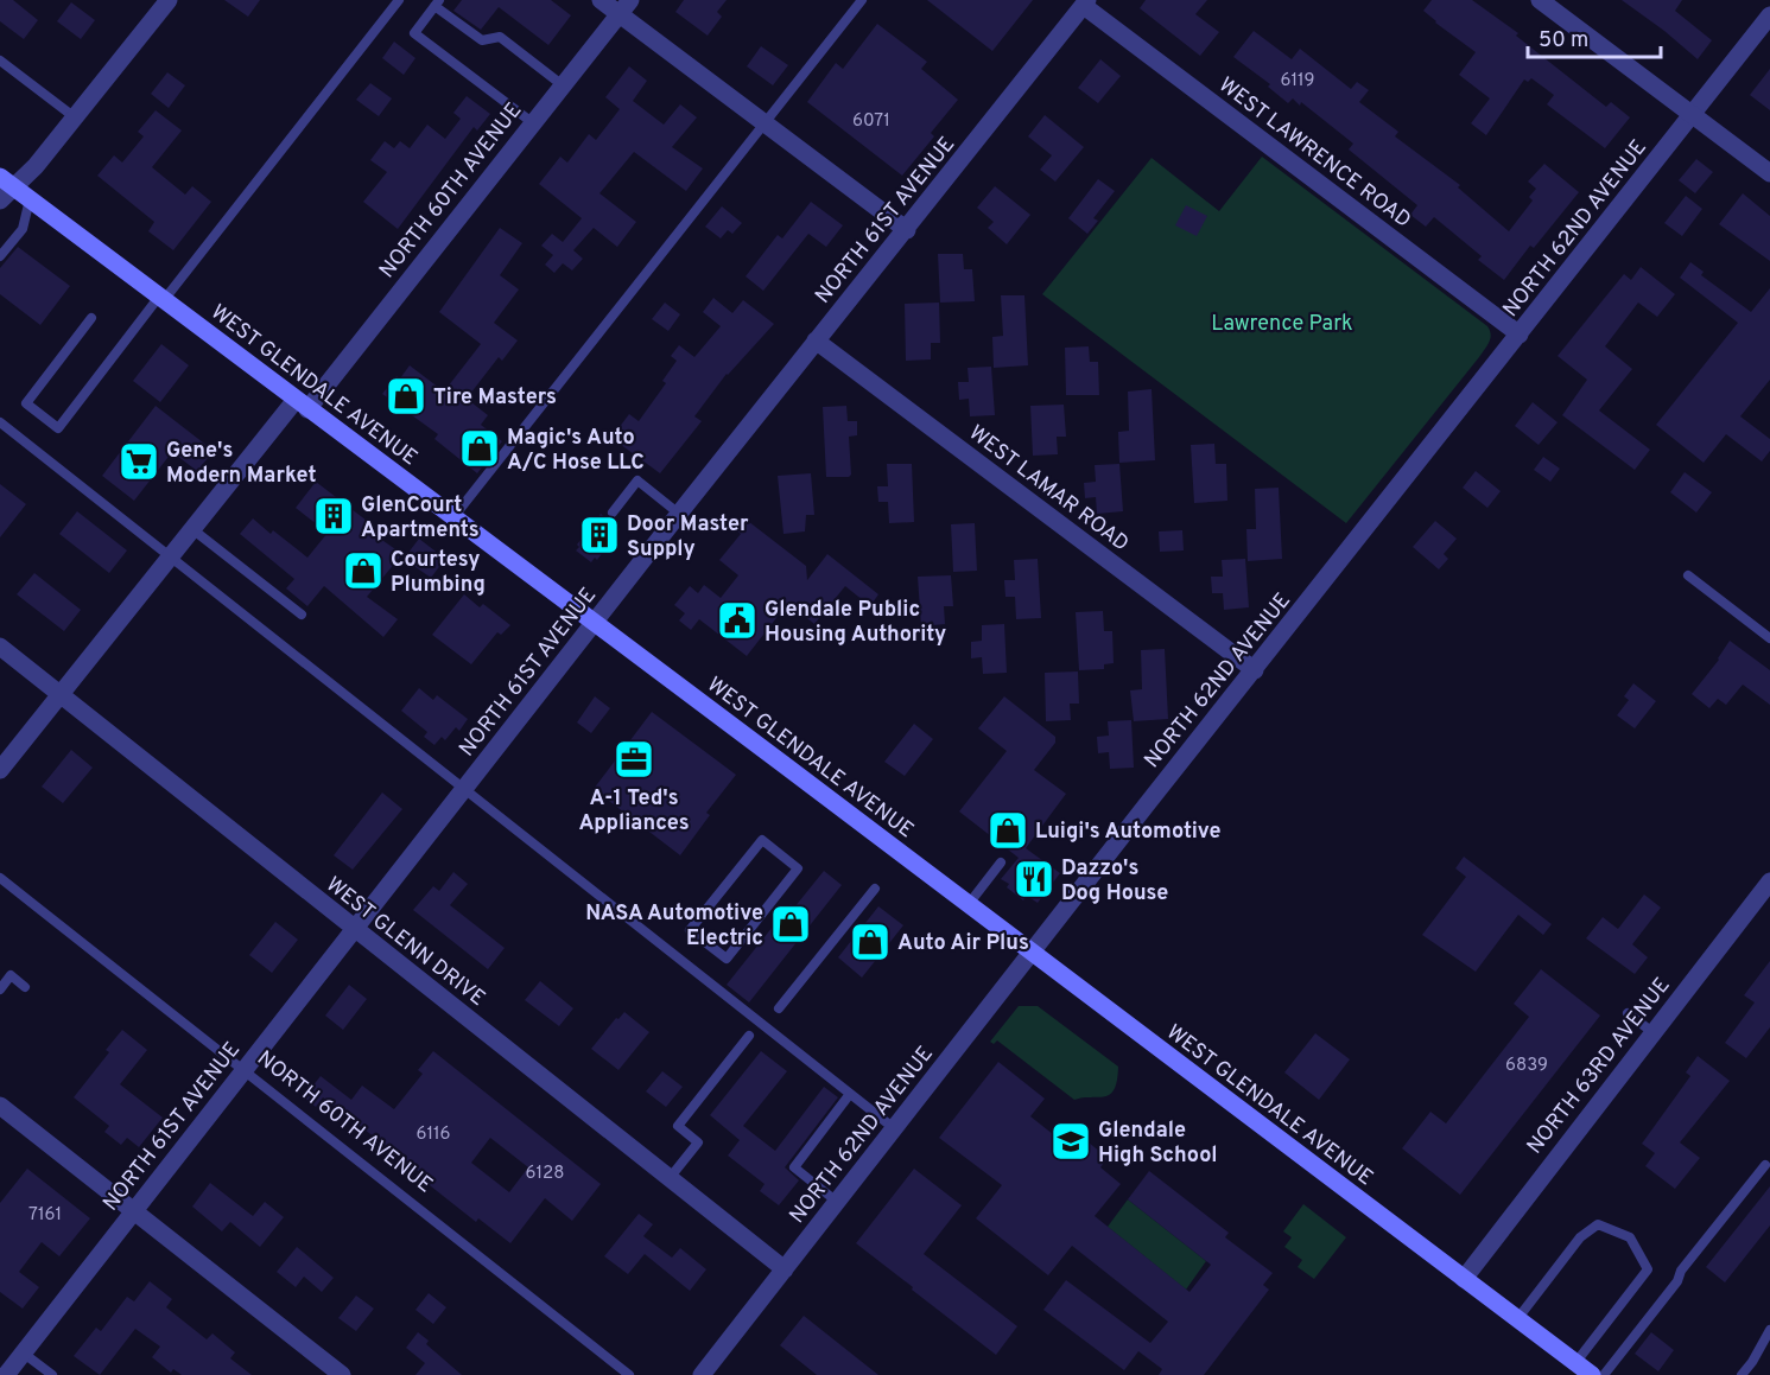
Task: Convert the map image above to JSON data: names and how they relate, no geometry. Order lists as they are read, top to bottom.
{
  "streets": {
    "main road": ["WEST GLENDALE AVENUE"],
    "street": [
      "WEST LAWRENCE ROAD",
      "NORTH 60TH AVENUE",
      "NORTH 61ST AVENUE",
      "NORTH 62ND AVENUE",
      "WEST LAMAR ROAD",
      "WEST GLENN DRIVE",
      "NORTH 63RD AVENUE"
    ]
  },
  "crossings": [
    ["WEST LAWRENCE ROAD", "NORTH 61ST AVENUE"],
    ["WEST LAWRENCE ROAD", "NORTH 62ND AVENUE"],
    ["NORTH 60TH AVENUE", "NORTH 61ST AVENUE"],
    ["NORTH 60TH AVENUE", "WEST GLENDALE AVENUE"],
    ["NORTH 60TH AVENUE", "WEST GLENN DRIVE"],
    ["NORTH 61ST AVENUE", "WEST GLENDALE AVENUE"],
    ["NORTH 61ST AVENUE", "WEST LAMAR ROAD"],
    ["NORTH 61ST AVENUE", "WEST GLENN DRIVE"],
    ["NORTH 62ND AVENUE", "WEST GLENDALE AVENUE"],
    ["NORTH 62ND AVENUE", "WEST LAMAR ROAD"],
    ["NORTH 62ND AVENUE", "WEST GLENN DRIVE"],
    ["WEST GLENDALE AVENUE", "NORTH 63RD AVENUE"]
  ],
  "parks": ["Lawrence Park"],
  "places": {
    "shop": [
      "Tire Masters",
      "Magic's Auto A/C Hose LLC",
      "Courtesy Plumbing",
      "Luigi's Automotive",
      "NASA Automotive Electric",
      "Auto Air Plus"
    ],
    "supermarket": ["Gene's Modern Market"],
    "building": ["GlenCourt Apartments", "Door Master Supply"],
    "public building": ["Glendale Public Housing Authority"],
    "office": ["A-1 Ted's Appliances"],
    "restaurant": ["Dazzo's Dog House"],
    "school or university": ["Glendale High School"]
  },
  "house_numbers": [
    "6119",
    "6071",
    "6839",
    "6116",
    "6128",
    "7161"
  ],
  "scale_bar": "50 m"
}
